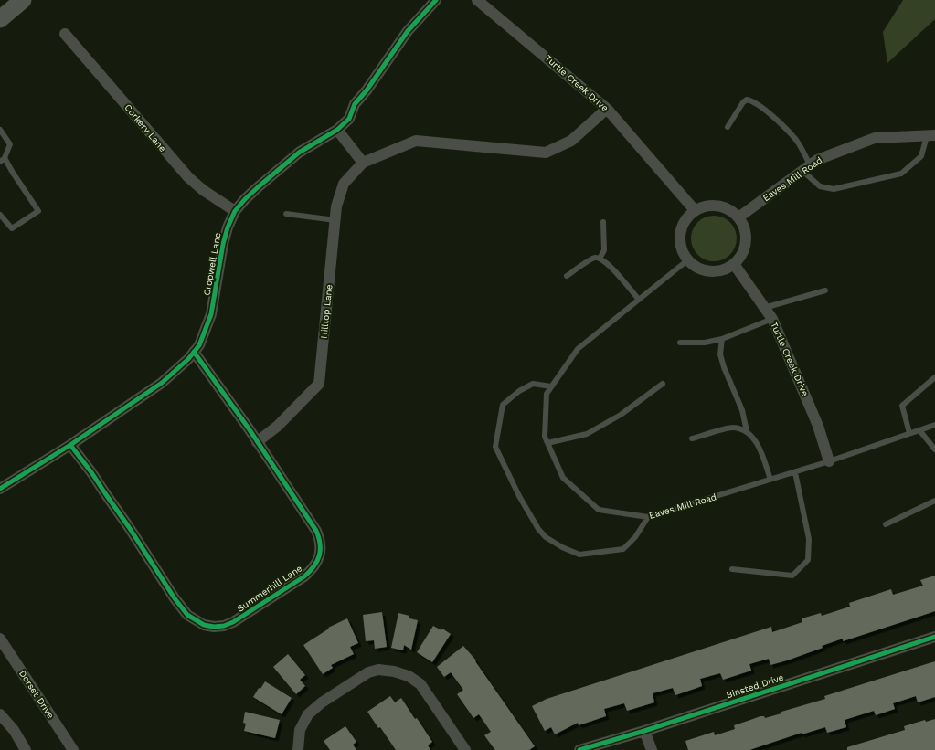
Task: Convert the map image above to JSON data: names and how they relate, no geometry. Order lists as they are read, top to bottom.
{
  "streets": {
    "street": [
      "Turtle Creek Drive",
      "Corkery Lane",
      "Eaves Mill Road",
      "Cropwell Lane",
      "Hilltop Lane",
      "Summerhill Lane",
      "Binsted Drive",
      "Dorset Drive"
    ]
  },
  "crossings": [
    ["Turtle Creek Drive", "Eaves Mill Road"],
    ["Turtle Creek Drive", "Hilltop Lane"],
    ["Corkery Lane", "Cropwell Lane"],
    ["Cropwell Lane", "Summerhill Lane"],
    ["Hilltop Lane", "Summerhill Lane"]
  ]
}
